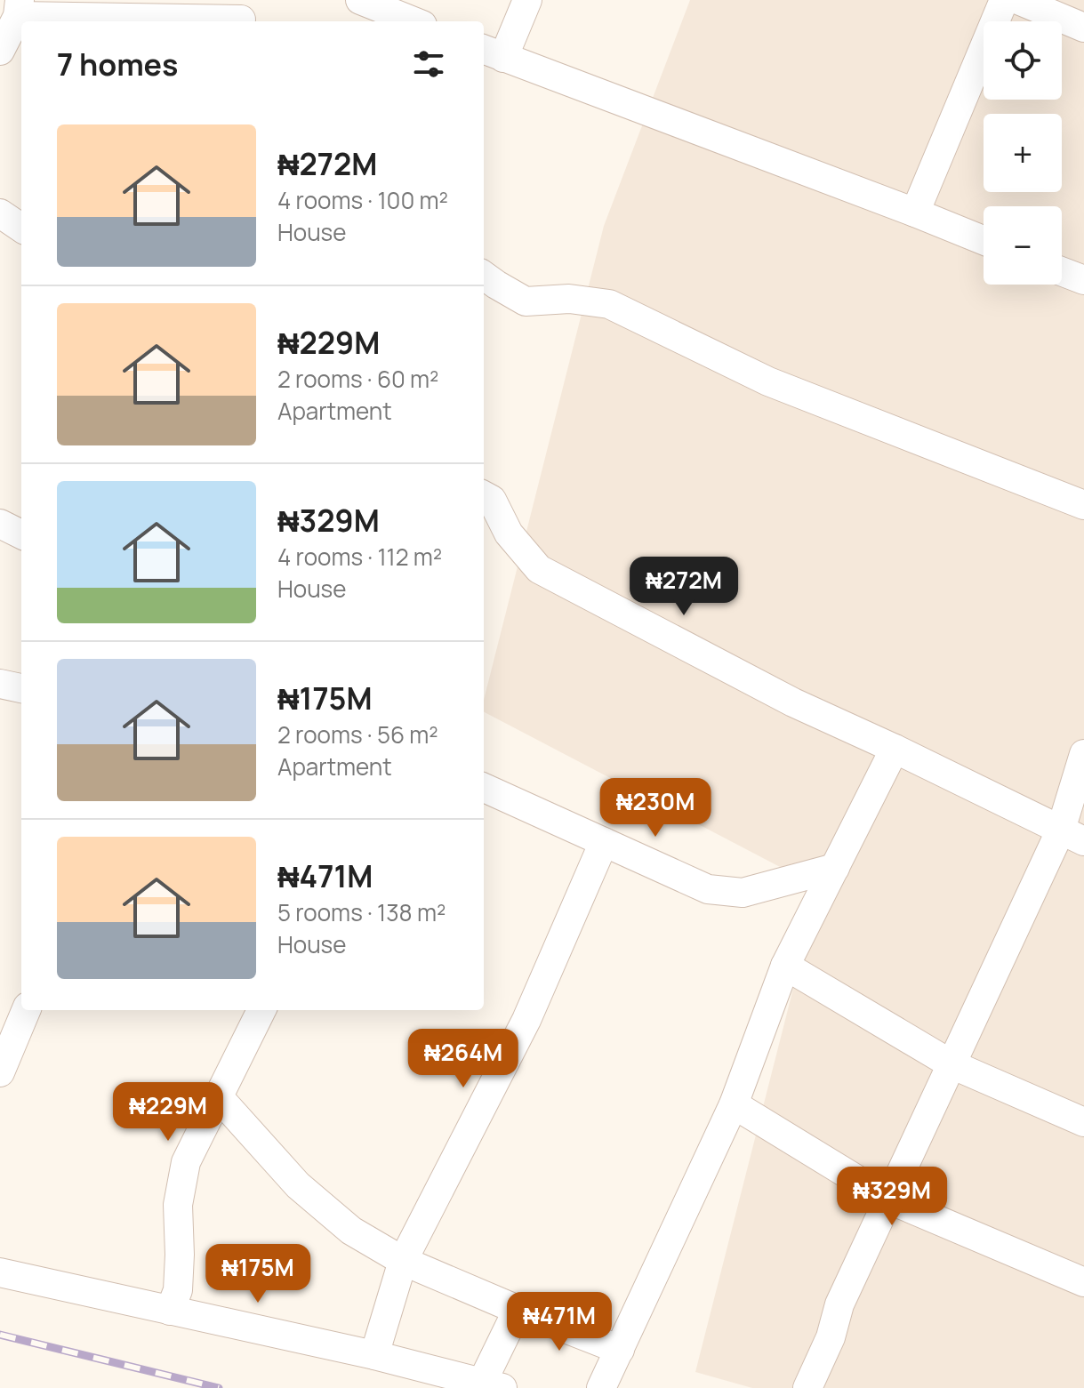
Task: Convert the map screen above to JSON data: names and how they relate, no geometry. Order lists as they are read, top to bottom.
{
  "page": {
    "map_buttons": ["+", "−"],
    "heading": "7 homes",
    "list": [
      {
        "name": "₦272M",
        "note": "4 rooms · 100 m² · House"
      },
      {
        "name": "₦229M",
        "note": "2 rooms · 60 m² · Apartment"
      },
      {
        "name": "₦329M",
        "note": "4 rooms · 112 m² · House"
      },
      {
        "name": "₦175M",
        "note": "2 rooms · 56 m² · Apartment"
      },
      {
        "name": "₦471M",
        "note": "5 rooms · 138 m² · House"
      }
    ],
    "price": [
      "₦272M",
      "₦230M",
      "₦264M",
      "₦229M",
      "₦329M",
      "₦175M",
      "₦471M"
    ]
  }
}
